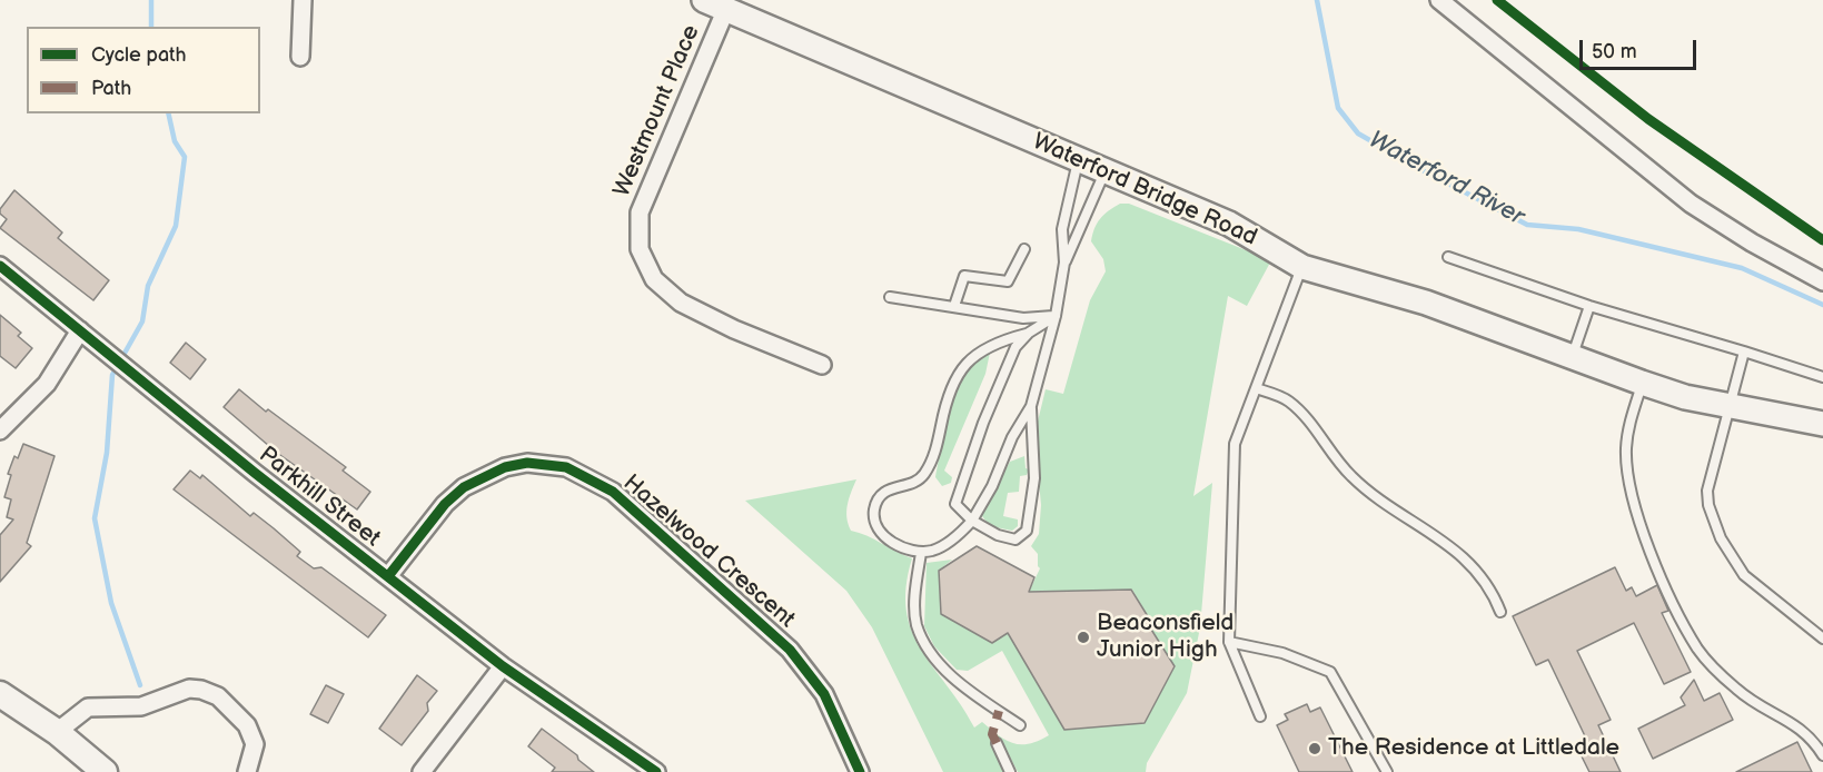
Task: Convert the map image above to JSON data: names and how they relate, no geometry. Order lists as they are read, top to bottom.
{
  "streets": {
    "main road": ["Waterford Bridge Road"],
    "street": ["Westmount Place", "Parkhill Street", "Hazelwood Crescent"]
  },
  "crossings": [
    ["Westmount Place", "Waterford Bridge Road"],
    ["Parkhill Street", "Hazelwood Crescent"]
  ],
  "water": ["Waterford River"],
  "places": ["Beaconsfield Junior High", "The Residence at Littledale"],
  "legend": ["Cycle path", "Path"],
  "scale_bar": "50 m"
}
